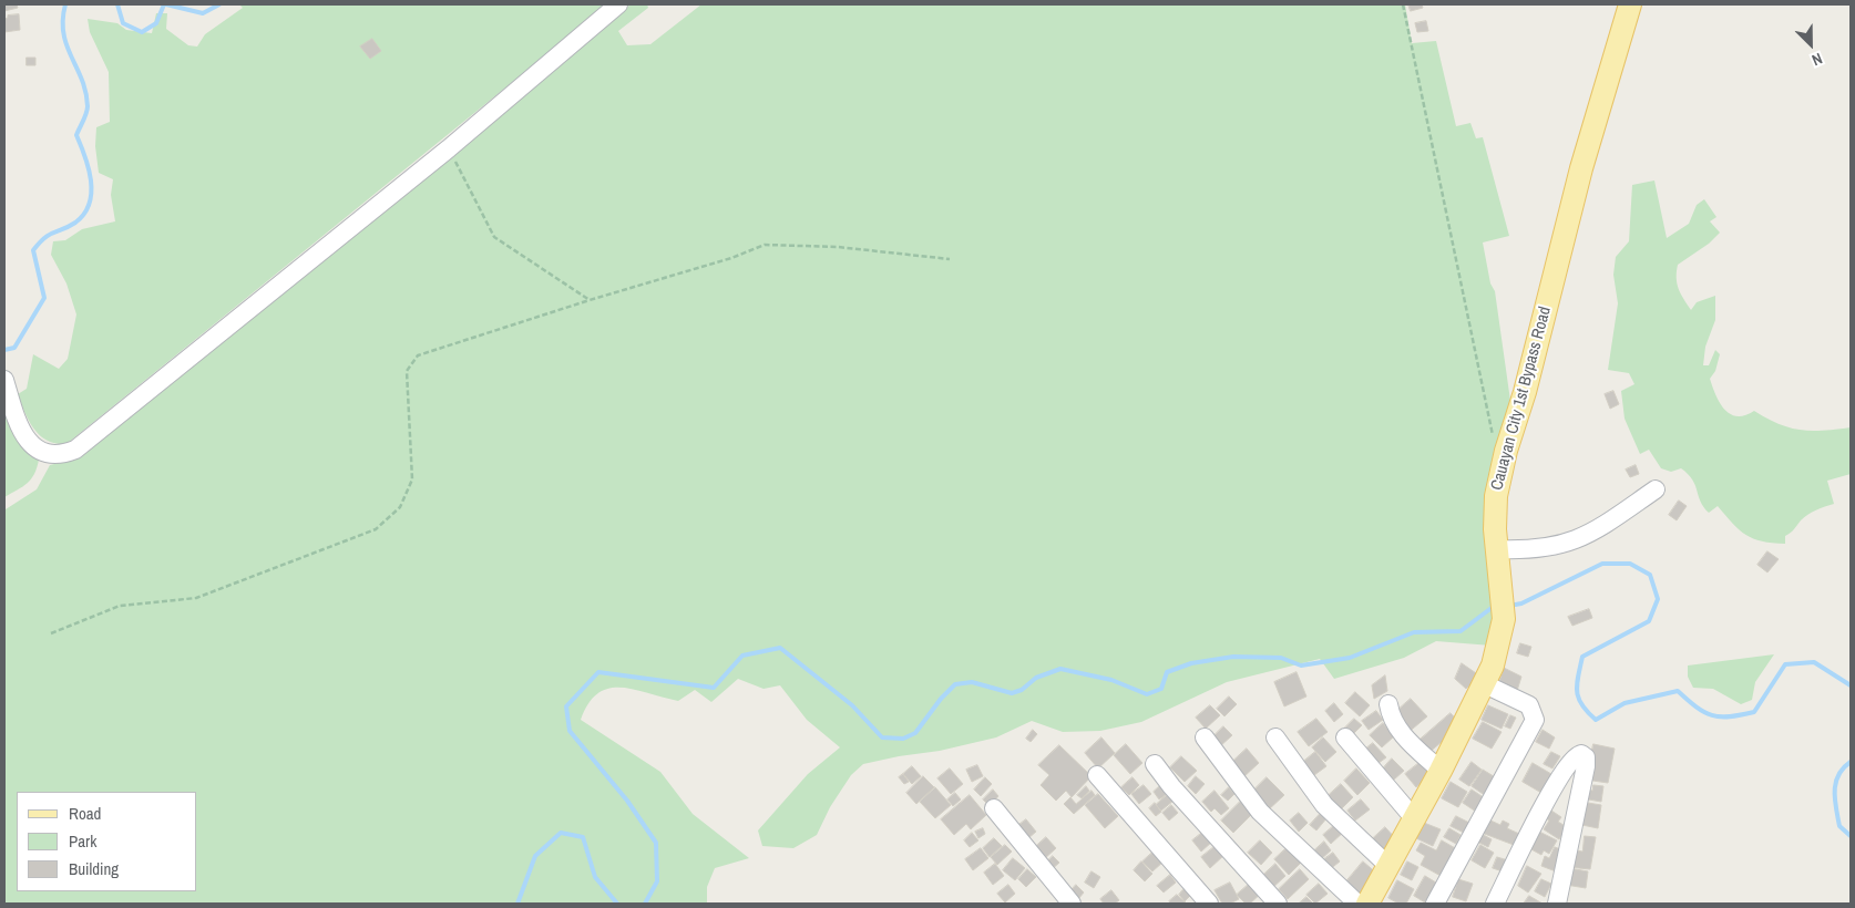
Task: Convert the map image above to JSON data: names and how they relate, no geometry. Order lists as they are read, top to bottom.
{
  "streets": {
    "main road": ["Cauayan City 1st Bypass Road"]
  },
  "legend": ["Road", "Park", "Building"],
  "north": "bottom right"
}
